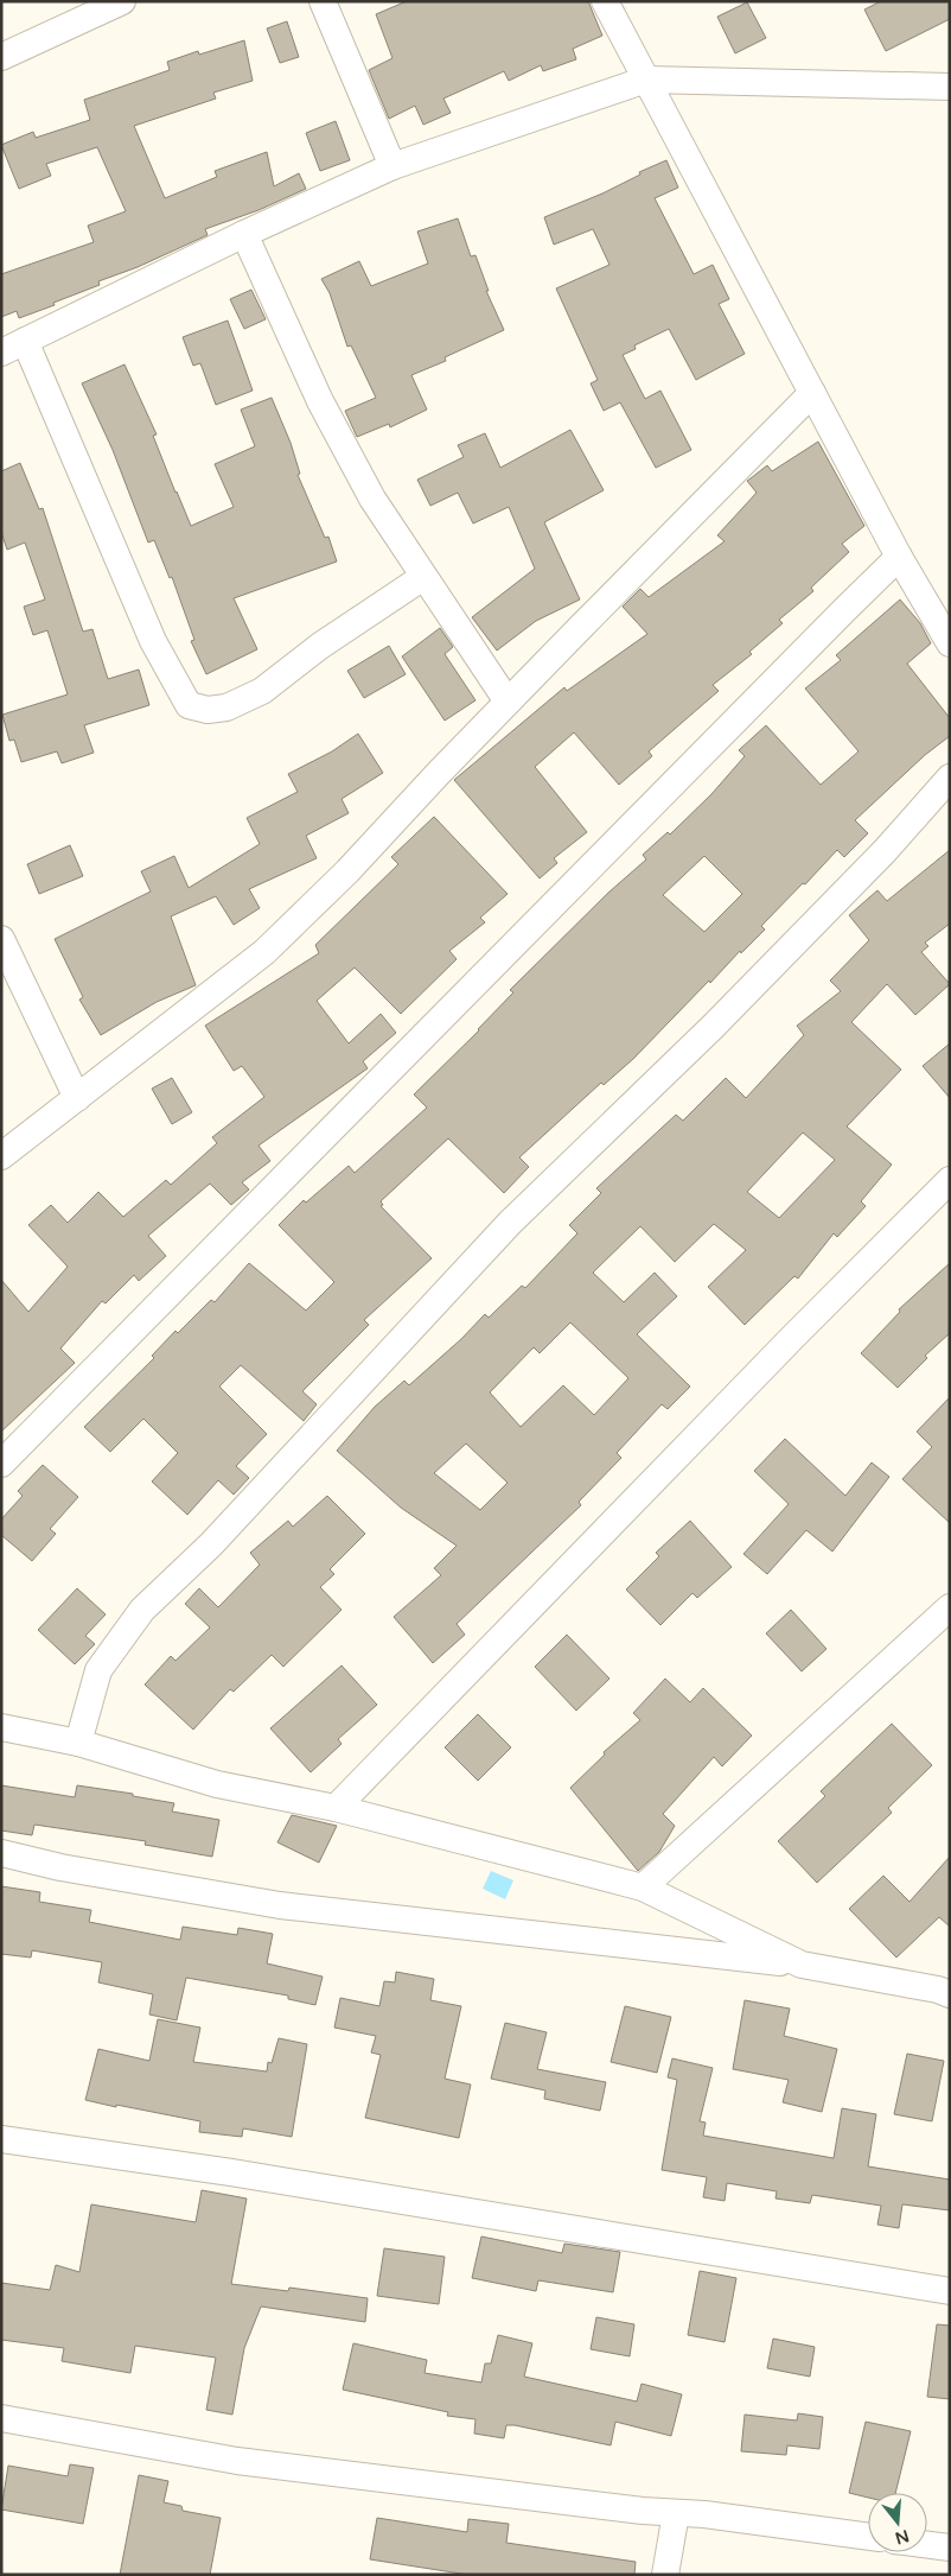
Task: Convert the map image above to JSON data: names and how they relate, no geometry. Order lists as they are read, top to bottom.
{
  "north": "bottom"
}
